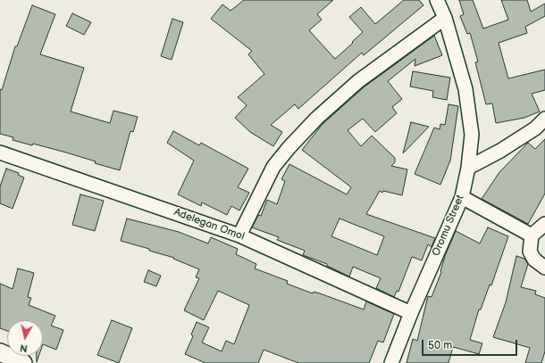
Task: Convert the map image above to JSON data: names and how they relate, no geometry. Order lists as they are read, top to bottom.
{
  "streets": {
    "street": ["Adelegan Omol", "Oromu Street"]
  },
  "crossings": [
    ["Adelegan Omol", "Oromu Street"]
  ],
  "scale_bar": "50 m",
  "north": "bottom"
}
